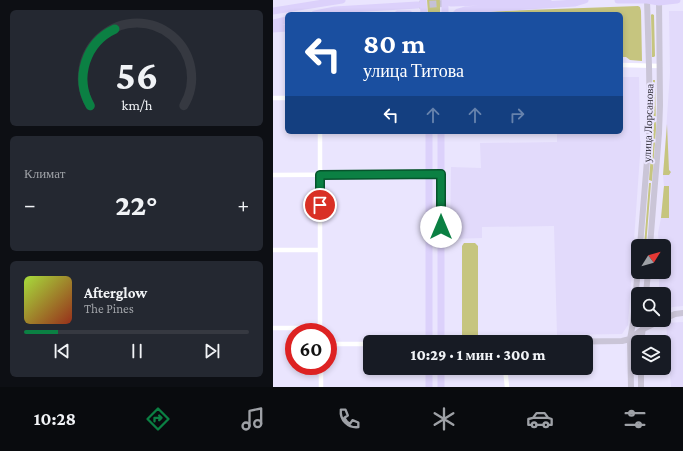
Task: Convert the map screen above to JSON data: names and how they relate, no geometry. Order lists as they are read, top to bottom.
{
  "streets": {
    "main road": ["улица Лорсанова"]
  },
  "north": "top right",
  "page": {
    "turn": ["80 m", "улица Титова"],
    "tile": "Климат",
    "heat": ["−", "22°", "+"],
    "song": ["Afterglow", "The Pines"],
    "limit": "60",
    "trip": "10:29 · 1 мин · 300 m",
    "tabs": "10:28",
    "gauge": ["56", "km/h"]
  }
}
